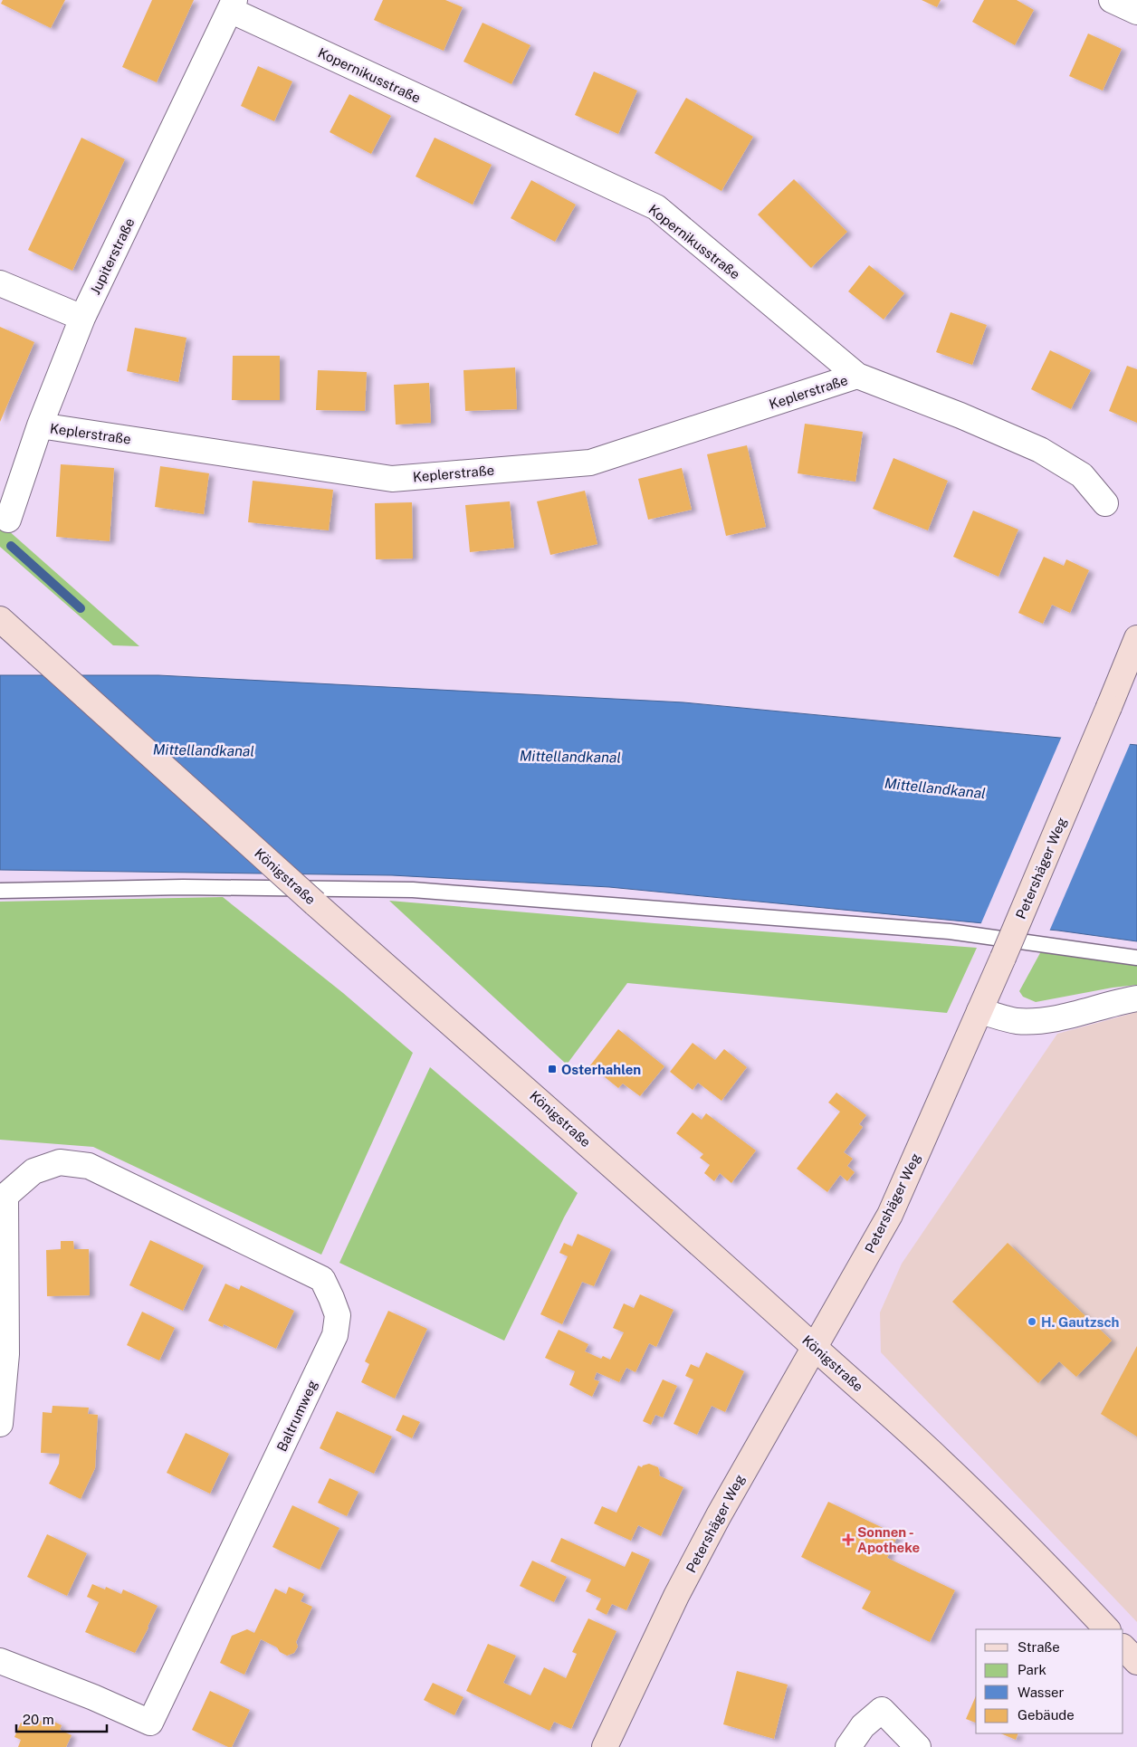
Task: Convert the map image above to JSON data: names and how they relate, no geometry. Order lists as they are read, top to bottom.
{
  "streets": {
    "main road": ["Petershäger Weg", "Königstraße"],
    "street": [
      "Kopernikusstraße",
      "Jupiterstraße",
      "Keplerstraße",
      "Baltrumweg"
    ]
  },
  "crossings": [
    ["Kopernikusstraße", "Jupiterstraße"],
    ["Kopernikusstraße", "Keplerstraße"],
    ["Jupiterstraße", "Keplerstraße"],
    ["Petershäger Weg", "Königstraße"]
  ],
  "water": ["Mittellandkanal"],
  "places": {
    "transit": ["Osterhahlen"],
    "other": ["H. Gautzsch"],
    "health": ["Sonnen - Apotheke"]
  },
  "legend": [
    "Straße",
    "Park",
    "Wasser",
    "Gebäude"
  ],
  "scale_bar": "20 m"
}
